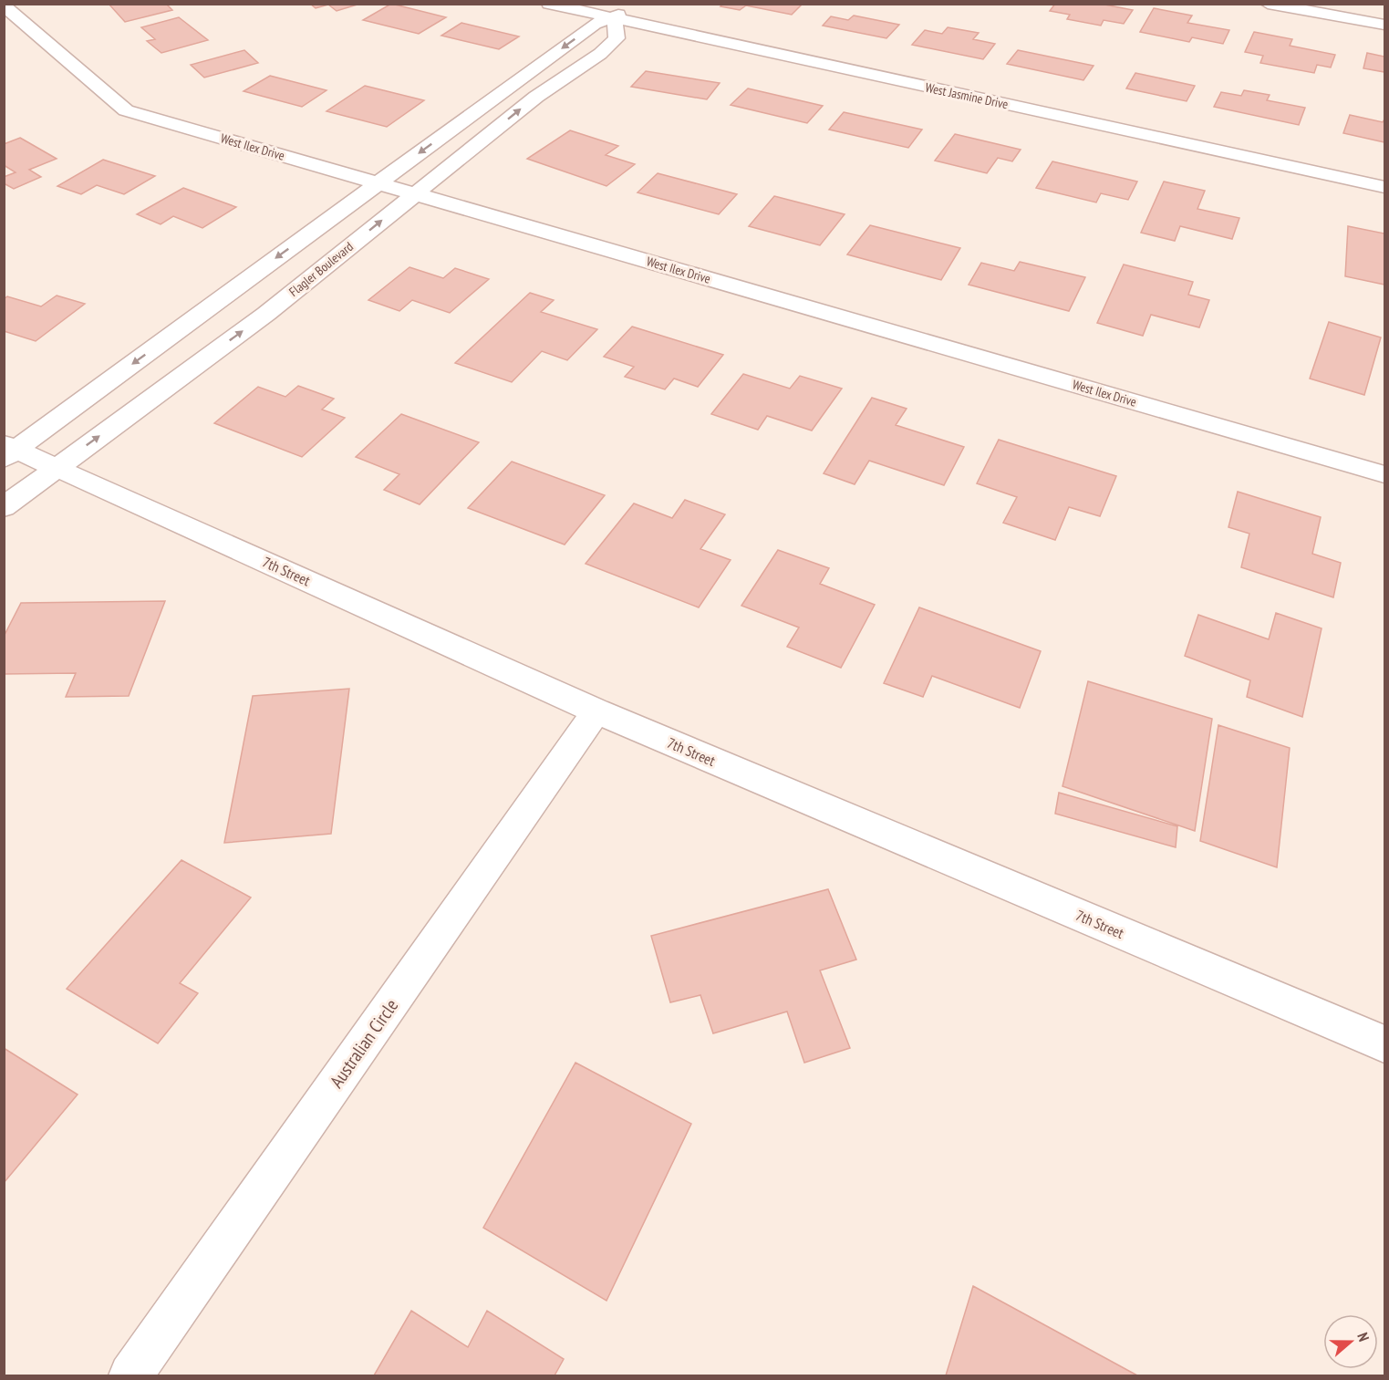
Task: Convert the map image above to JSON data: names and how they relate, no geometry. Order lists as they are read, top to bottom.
{
  "streets": {
    "street": [
      "West Jasmine Drive",
      "West Ilex Drive",
      "Flagler Boulevard",
      "7th Street",
      "Australian Circle"
    ]
  },
  "crossings": [
    ["West Jasmine Drive", "Flagler Boulevard"],
    ["West Ilex Drive", "Flagler Boulevard"],
    ["Flagler Boulevard", "7th Street"],
    ["7th Street", "Australian Circle"]
  ],
  "north": "right"
}
